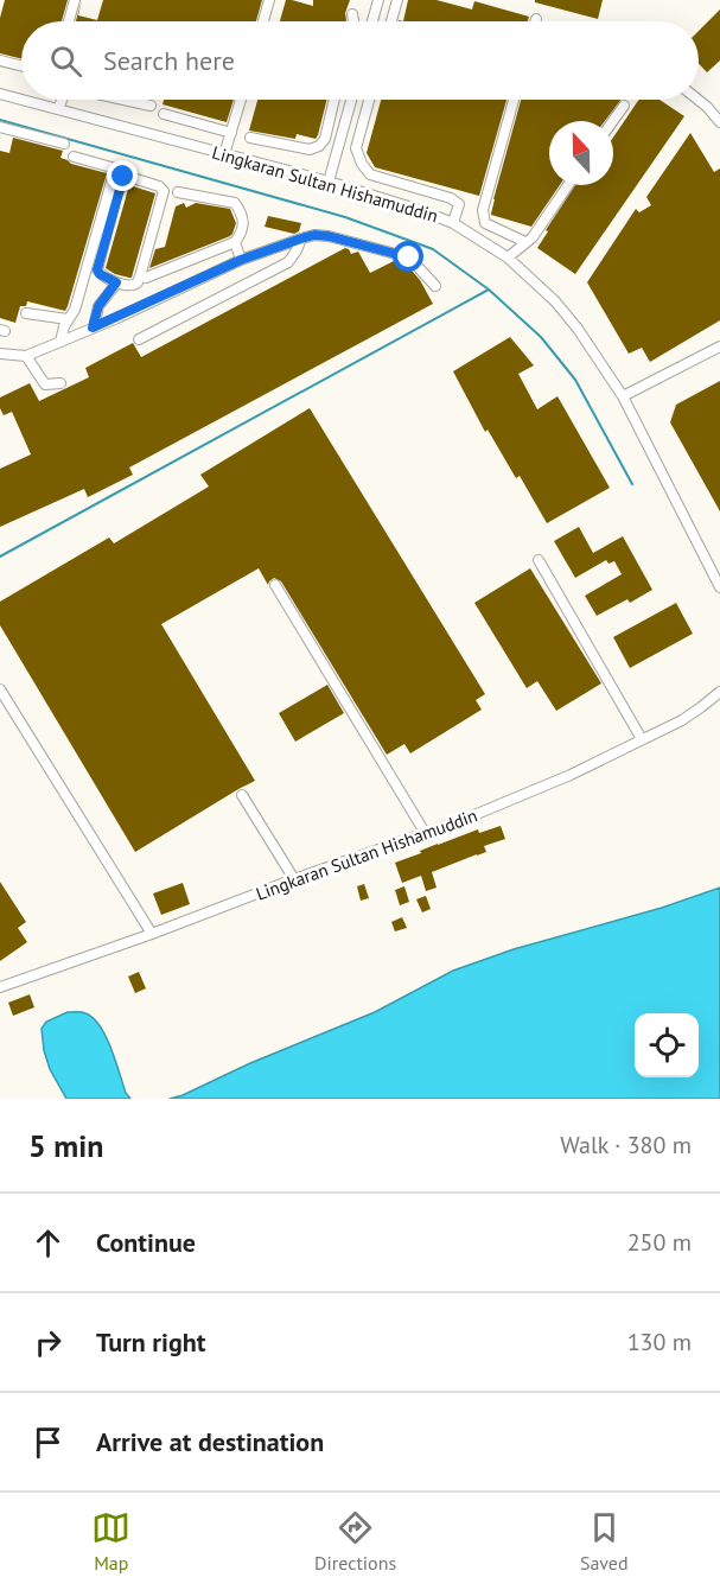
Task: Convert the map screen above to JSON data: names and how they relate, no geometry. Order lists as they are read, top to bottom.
{
  "streets": {
    "street": ["Lingkaran Sultan Hishamuddin"]
  },
  "north": "top",
  "page": {
    "search": "Search here",
    "heading": ["5 min", "Walk · 380 m"],
    "list": [
      ["Continue", "250 m"],
      ["Turn right", "130 m"],
      "Arrive at destination"
    ],
    "nav": ["Map", "Directions", "Saved"]
  }
}
